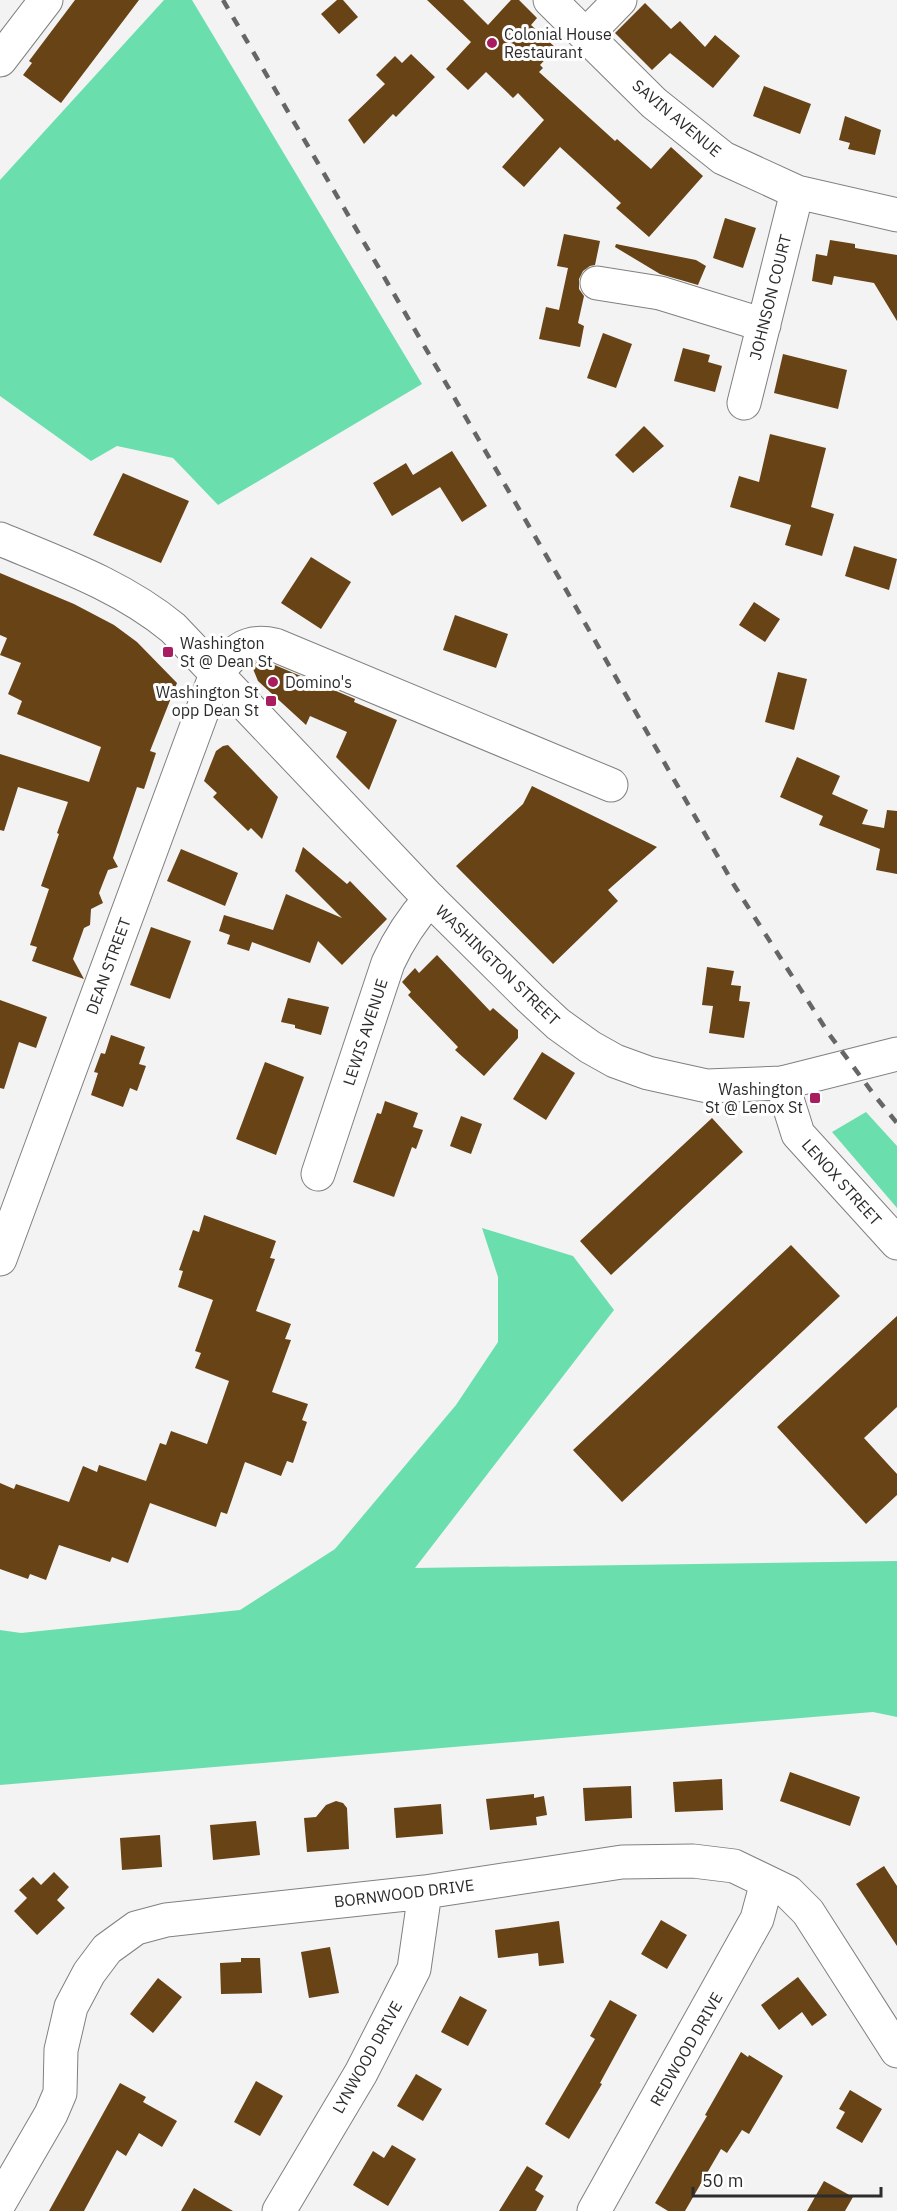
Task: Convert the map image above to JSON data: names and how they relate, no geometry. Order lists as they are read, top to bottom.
{
  "streets": {
    "street": [
      "SAVIN AVENUE",
      "JOHNSON COURT",
      "WASHINGTON STREET",
      "DEAN STREET",
      "LEWIS AVENUE",
      "LENOX STREET",
      "BORNWOOD DRIVE",
      "REDWOOD DRIVE",
      "LYNWOOD DRIVE"
    ]
  },
  "crossings": [
    ["SAVIN AVENUE", "JOHNSON COURT"],
    ["WASHINGTON STREET", "DEAN STREET"],
    ["WASHINGTON STREET", "LEWIS AVENUE"],
    ["WASHINGTON STREET", "LENOX STREET"],
    ["BORNWOOD DRIVE", "REDWOOD DRIVE"],
    ["BORNWOOD DRIVE", "LYNWOOD DRIVE"]
  ],
  "places": {
    "other": ["Colonial House Restaurant", "Domino's"],
    "transit": ["Washington St @ Dean St", "Washington St opp Dean St", "Washington St @ Lenox St"]
  },
  "scale_bar": "50 m"
}
